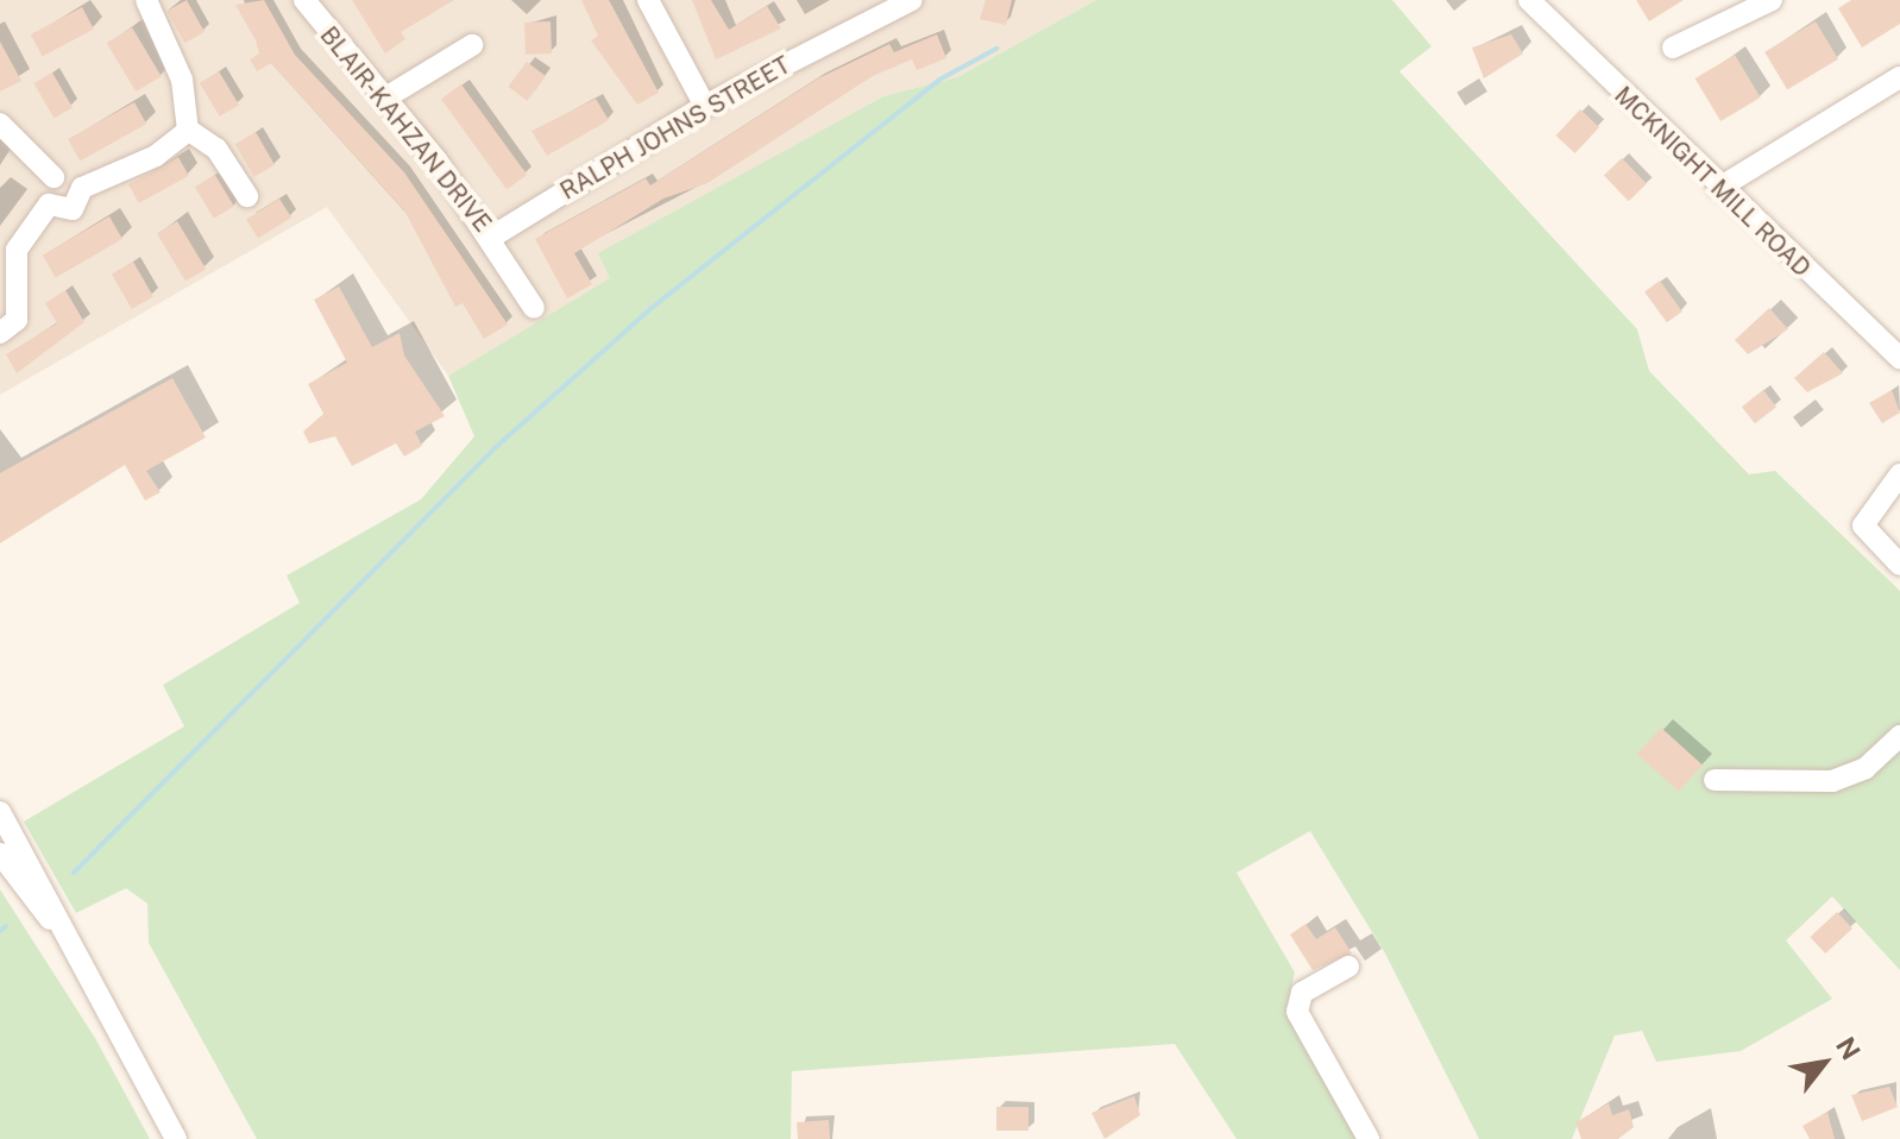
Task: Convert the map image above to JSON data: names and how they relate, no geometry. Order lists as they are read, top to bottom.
{
  "streets": {
    "street": ["RALPH JOHNS STREET", "BLAIR-KAHZAN DRIVE", "MCKNIGHT MILL ROAD"]
  },
  "crossings": [
    ["RALPH JOHNS STREET", "BLAIR-KAHZAN DRIVE"]
  ],
  "north": "top right"
}
